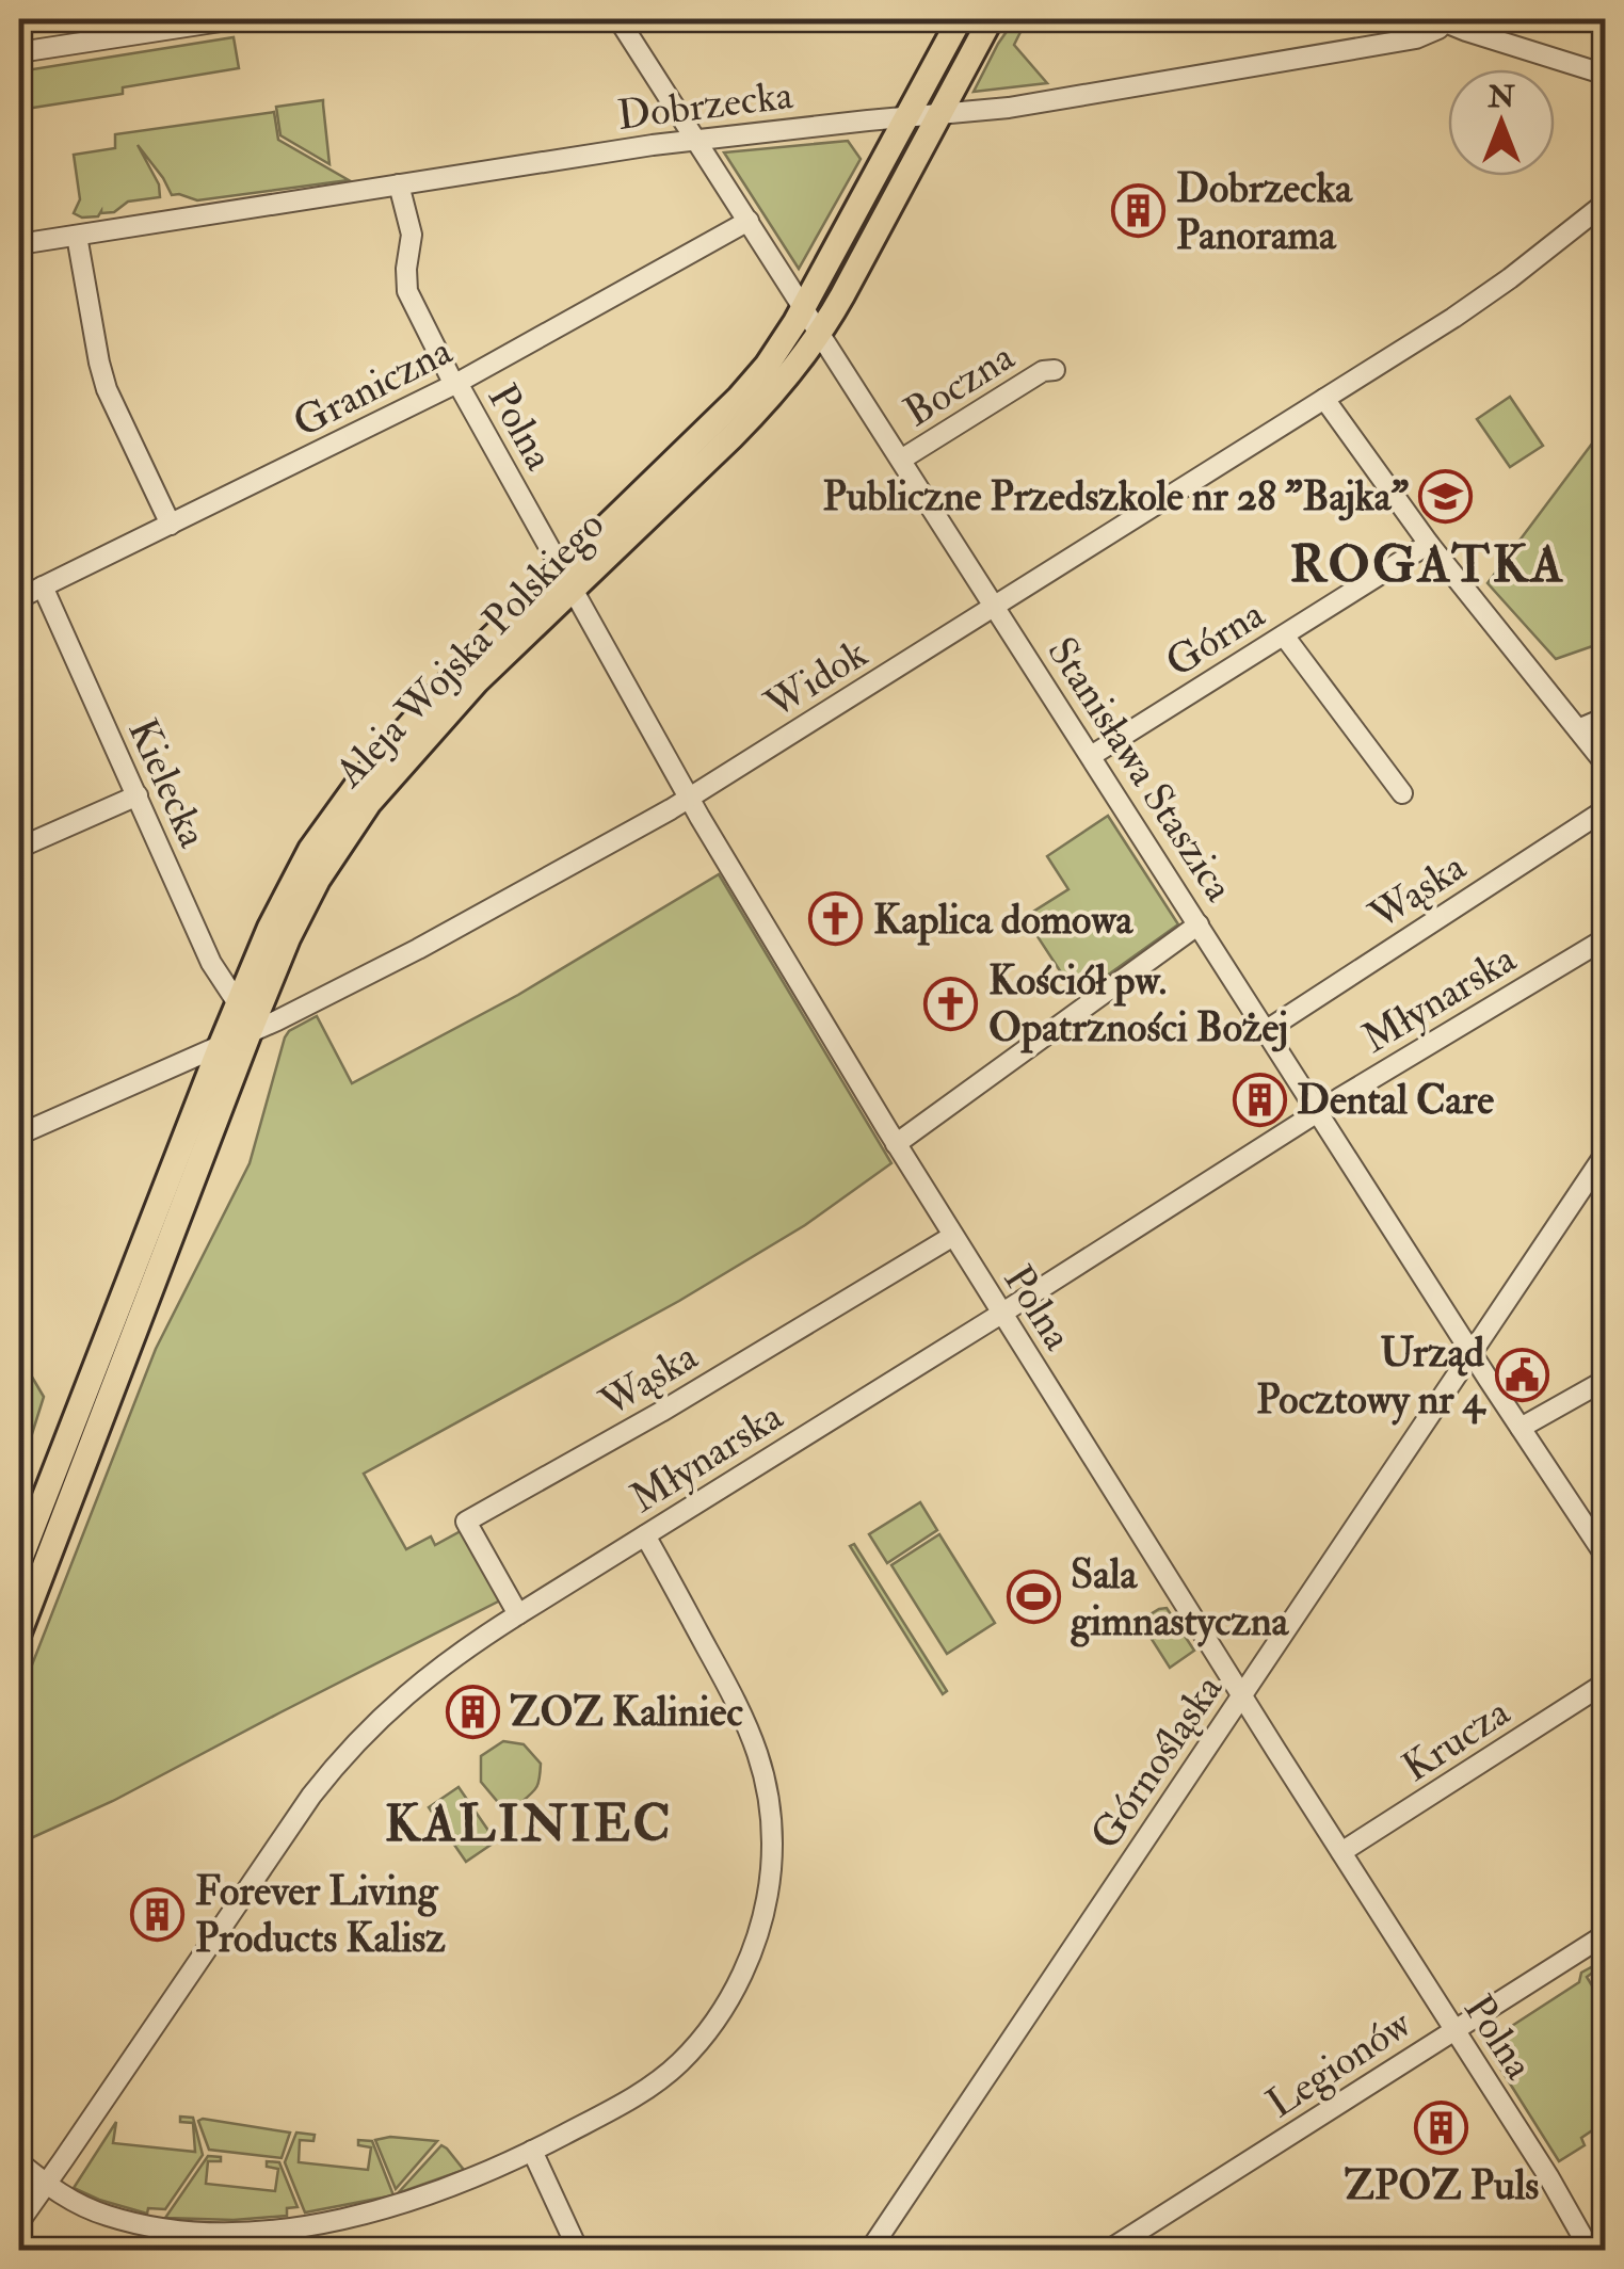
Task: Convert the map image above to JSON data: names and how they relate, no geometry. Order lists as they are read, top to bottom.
{
  "streets": {
    "main road": ["Aleja Wojska Polskiego"],
    "street": [
      "Dobrzecka",
      "Boczna",
      "Graniczna",
      "Polna",
      "Górna",
      "Widok",
      "Stanisława Staszica",
      "Kielecka",
      "Wąska",
      "Młynarska",
      "Krucza",
      "Górnośląska",
      "Legionów"
    ]
  },
  "crossings": [
    ["Dobrzecka", "Polna"],
    ["Dobrzecka", "Aleja Wojska Polskiego"],
    ["Dobrzecka", "Stanisława Staszica"],
    ["Boczna", "Stanisława Staszica"],
    ["Graniczna", "Polna"],
    ["Graniczna", "Stanisława Staszica"],
    ["Graniczna", "Kielecka"],
    ["Polna", "Aleja Wojska Polskiego"],
    ["Polna", "Widok"],
    ["Polna", "Wąska"],
    ["Polna", "Młynarska"],
    ["Polna", "Krucza"],
    ["Polna", "Górnośląska"],
    ["Polna", "Legionów"],
    ["Górna", "Stanisława Staszica"],
    ["Aleja Wojska Polskiego", "Widok"],
    ["Aleja Wojska Polskiego", "Stanisława Staszica"],
    ["Aleja Wojska Polskiego", "Kielecka"],
    ["Widok", "Stanisława Staszica"],
    ["Stanisława Staszica", "Wąska"],
    ["Stanisława Staszica", "Młynarska"],
    ["Stanisława Staszica", "Górnośląska"],
    ["Wąska", "Młynarska"]
  ],
  "districts": ["ROGATKA", "KALINIEC"],
  "places": {
    "building": [
      "Dobrzecka Panorama",
      "Dental Care",
      "ZOZ Kaliniec",
      "Forever Living Products Kalisz",
      "ZPOZ Puls"
    ],
    "school or university": ["Publiczne Przedszkole nr 28 \"Bajka\""],
    "church": ["Kaplica domowa", "Kościół pw. Opatrzności Bożej"],
    "public building": ["Urząd Pocztowy nr 4"],
    "sports": ["Sala gimnastyczna"]
  },
  "north": "top"
}
